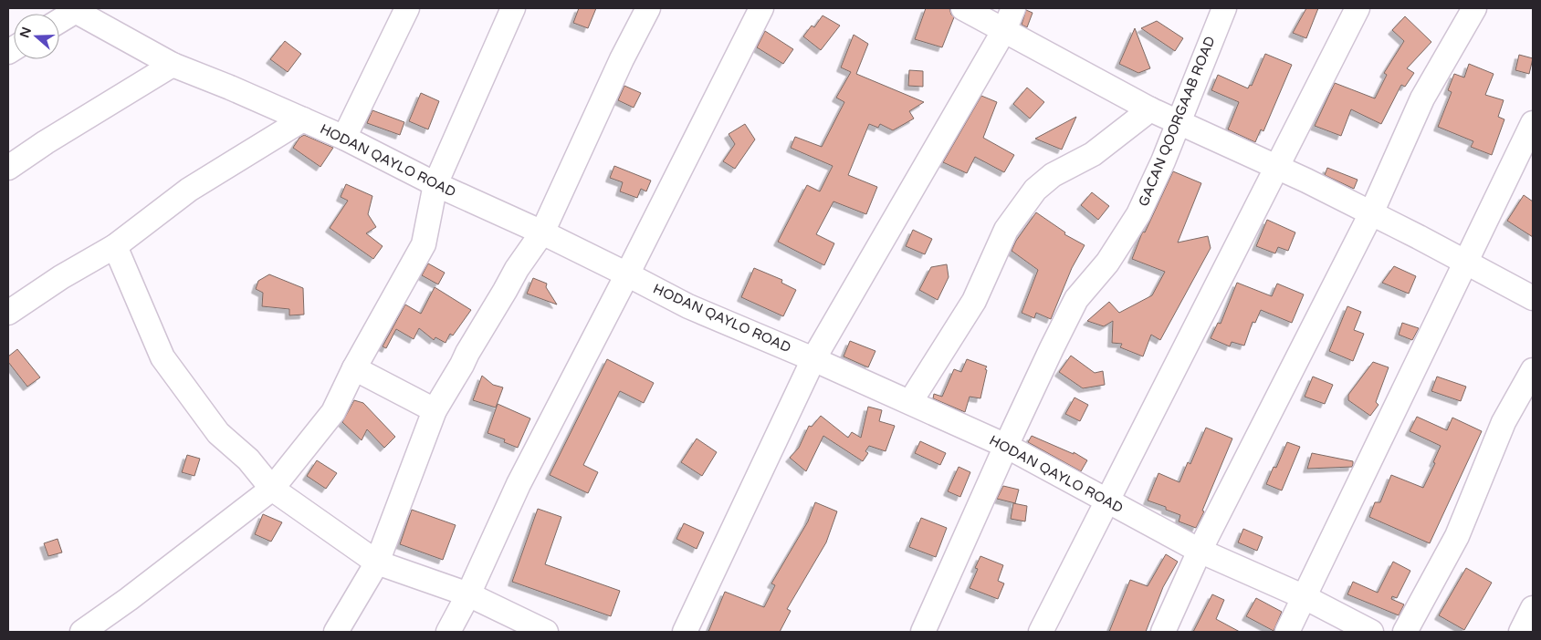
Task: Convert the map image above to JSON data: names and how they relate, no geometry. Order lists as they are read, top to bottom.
{
  "streets": {
    "street": ["GACAN QOORGAAB ROAD", "HODAN QAYLO ROAD"]
  },
  "crossings": [
    ["GACAN QOORGAAB ROAD", "HODAN QAYLO ROAD"]
  ],
  "north": "left"
}
